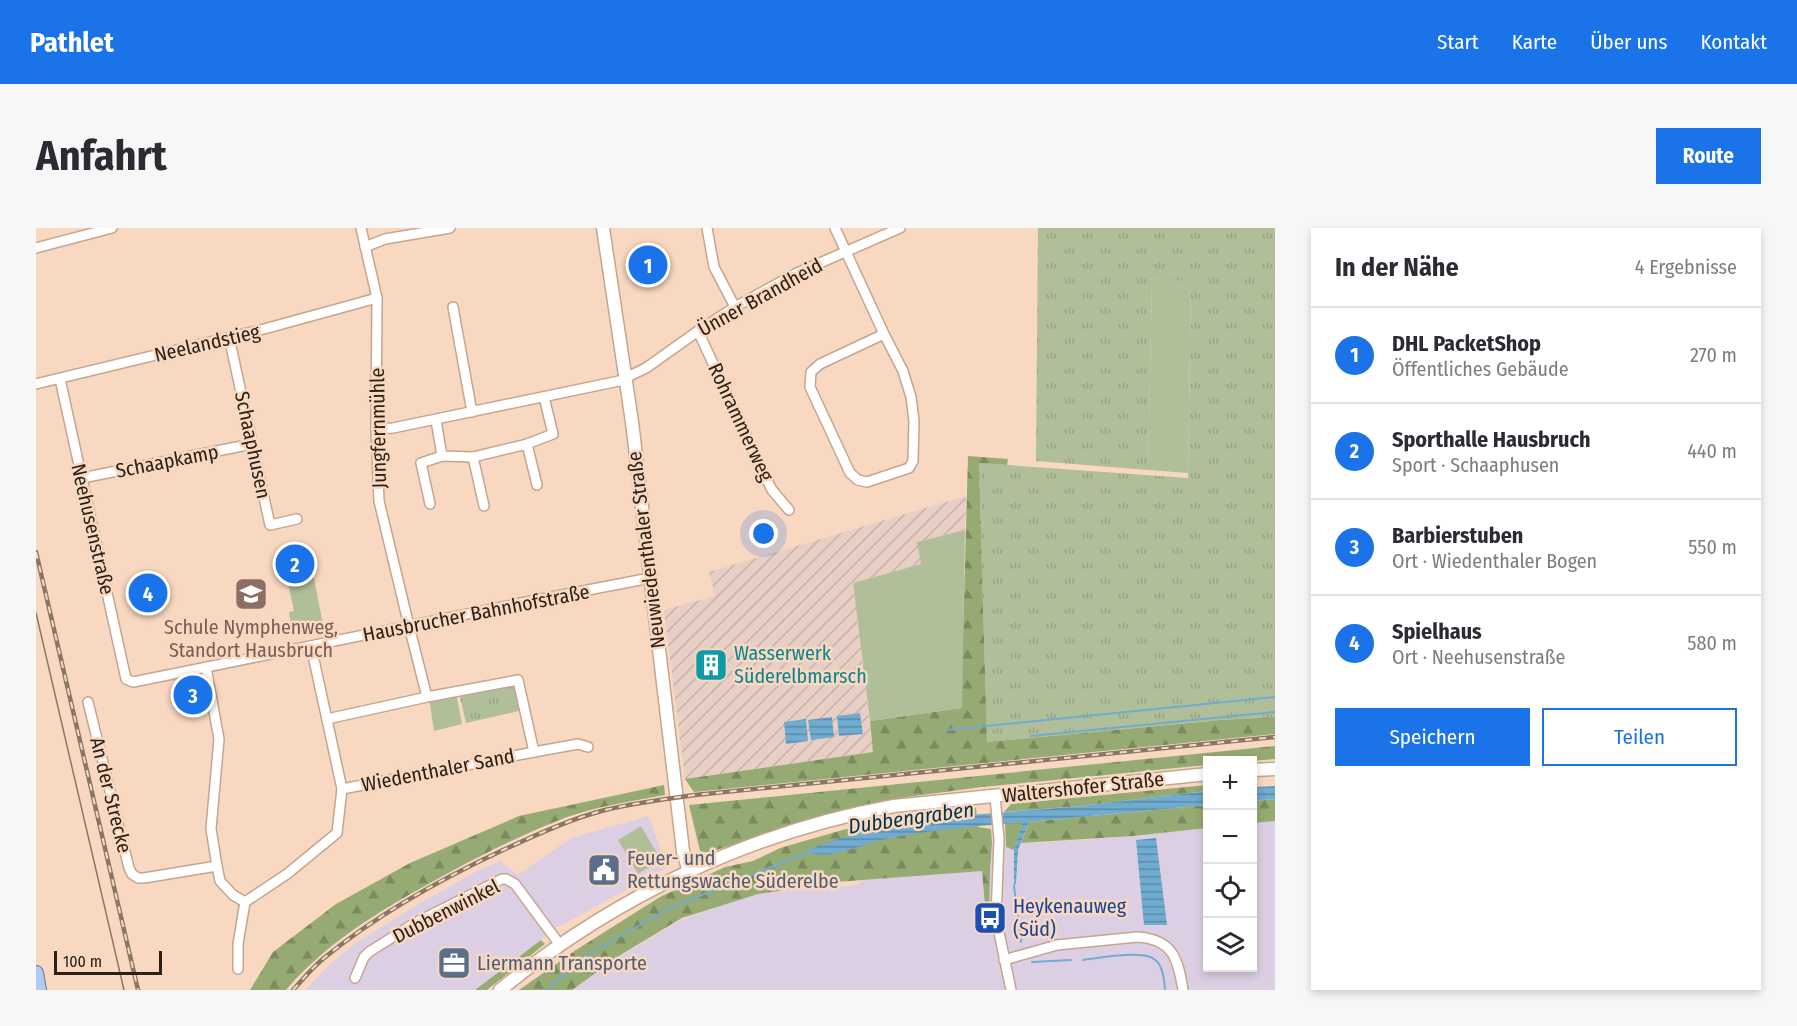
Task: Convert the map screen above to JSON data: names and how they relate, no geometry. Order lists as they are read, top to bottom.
{
  "streets": {
    "main road": ["Neuwiedenthaler Straße", "Waltershofer Straße"],
    "street": [
      "Ünner Brandheid",
      "Neelandstieg",
      "Rohrammerweg",
      "Jungfernmühle",
      "Schaaphusen",
      "Schaapkamp",
      "Neehusenstraße",
      "Hausbrucher Bahnhofstraße",
      "Wiedenthaler Sand",
      "An der Strecke",
      "Dubbenwinkel"
    ]
  },
  "crossings": [
    ["Ünner Brandheid", "Rohrammerweg"],
    ["Ünner Brandheid", "Jungfernmühle"],
    ["Ünner Brandheid", "Neuwiedenthaler Straße"],
    ["Neelandstieg", "Jungfernmühle"],
    ["Neelandstieg", "Schaaphusen"],
    ["Neelandstieg", "Neehusenstraße"],
    ["Jungfernmühle", "Hausbrucher Bahnhofstraße"],
    ["Schaaphusen", "Schaapkamp"],
    ["Schaapkamp", "Neehusenstraße"],
    ["Neehusenstraße", "Hausbrucher Bahnhofstraße"],
    ["Neuwiedenthaler Straße", "Hausbrucher Bahnhofstraße"],
    ["Neuwiedenthaler Straße", "Waltershofer Straße"],
    ["Waltershofer Straße", "Dubbenwinkel"]
  ],
  "water": ["Dubbengraben"],
  "places": {
    "school or university": ["Schule Nymphenweg, Standort Hausbruch"],
    "building": ["Wasserwerk Süderelbmarsch"],
    "public building": ["Feuer- und Rettungswache Süderelbe"],
    "bus stop": ["Heykenauweg (Süd)"],
    "office": ["Liermann Transporte"]
  },
  "scale_bar": "100 m",
  "page": {
    "header": "Pathlet",
    "nav": [
      "Start",
      "Karte",
      "Über uns",
      "Kontakt"
    ],
    "buttons": [
      "Route",
      ["Speichern", "Teilen"]
    ],
    "title": "Anfahrt",
    "heading": ["In der Nähe", "4 Ergebnisse"],
    "pins": [
      "1",
      "2",
      "4",
      "3"
    ],
    "list": [
      {
        "mark": "1",
        "name": "DHL PacketShop",
        "note": "Öffentliches Gebäude",
        "value": "270 m"
      },
      {
        "mark": "2",
        "name": "Sporthalle Hausbruch",
        "note": "Sport · Schaaphusen",
        "value": "440 m"
      },
      {
        "mark": "3",
        "name": "Barbierstuben",
        "note": "Ort · Wiedenthaler Bogen",
        "value": "550 m"
      },
      {
        "mark": "4",
        "name": "Spielhaus",
        "note": "Ort · Neehusenstraße",
        "value": "580 m"
      }
    ],
    "map_buttons": ["+", "−"],
    "scale": "100 m"
  }
}
